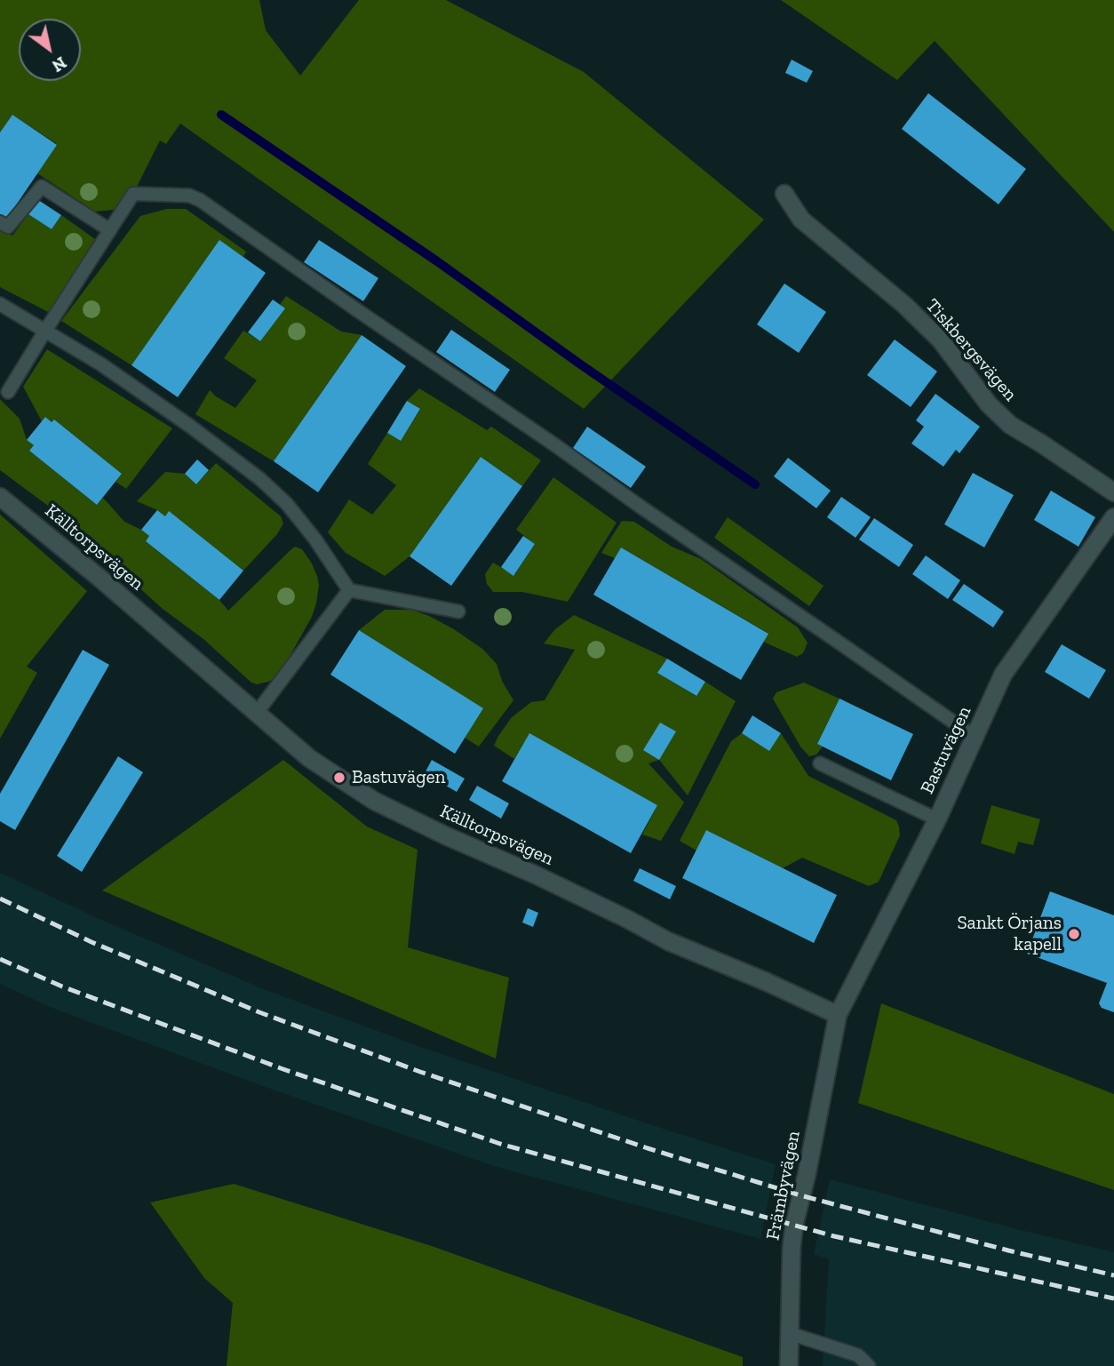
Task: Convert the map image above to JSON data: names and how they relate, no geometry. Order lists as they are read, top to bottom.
{
  "streets": {
    "street": [
      "Tiskbergsvägen",
      "Källtorpsvägen",
      "Bastuvägen",
      "Främbyvägen"
    ]
  },
  "crossings": [
    ["Källtorpsvägen", "Bastuvägen"],
    ["Källtorpsvägen", "Främbyvägen"],
    ["Bastuvägen", "Främbyvägen"]
  ],
  "places": ["Bastuvägen", "Sankt Örjans kapell"],
  "north": "bottom right"
}
